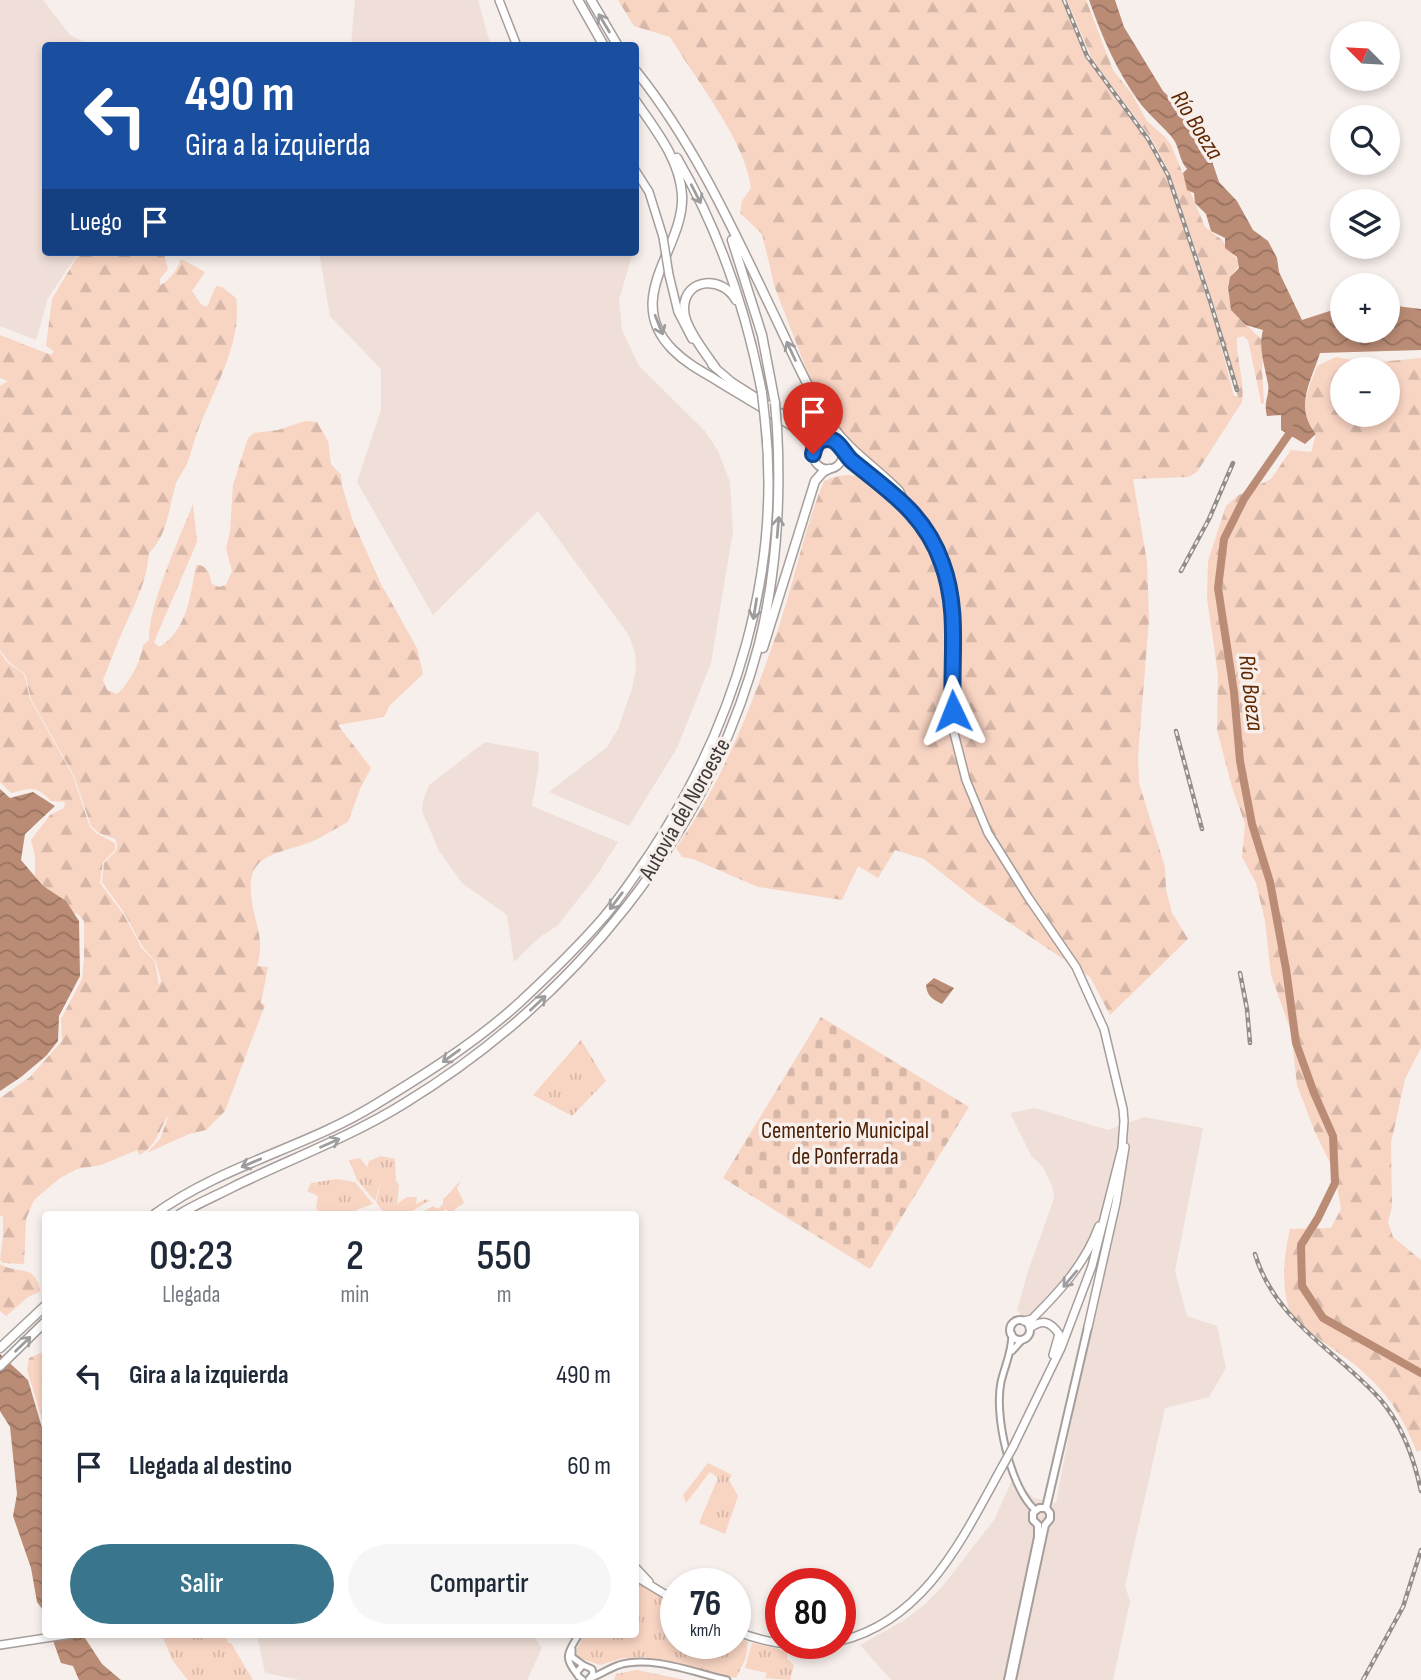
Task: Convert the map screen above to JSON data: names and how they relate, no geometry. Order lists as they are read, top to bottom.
{
  "streets": {
    "highway": ["Autovía del Noroeste"]
  },
  "water": ["Río Boeza"],
  "parks": ["Cementerio Municipal de Ponferrada"],
  "north": "top left",
  "page": {
    "map_buttons": ["+", "−"],
    "turn": ["490 m", "Gira a la izquierda"],
    "then": "Luego",
    "eta": [
      "09:23",
      "Llegada",
      "2",
      "min",
      "550",
      "m"
    ],
    "list": [
      {
        "name": "Gira a la izquierda",
        "value": "490 m"
      },
      {
        "name": "Llegada al destino",
        "value": "60 m"
      }
    ],
    "buttons": ["Salir", "Compartir"],
    "speed": "76 km/h",
    "limit": "80"
  }
}
